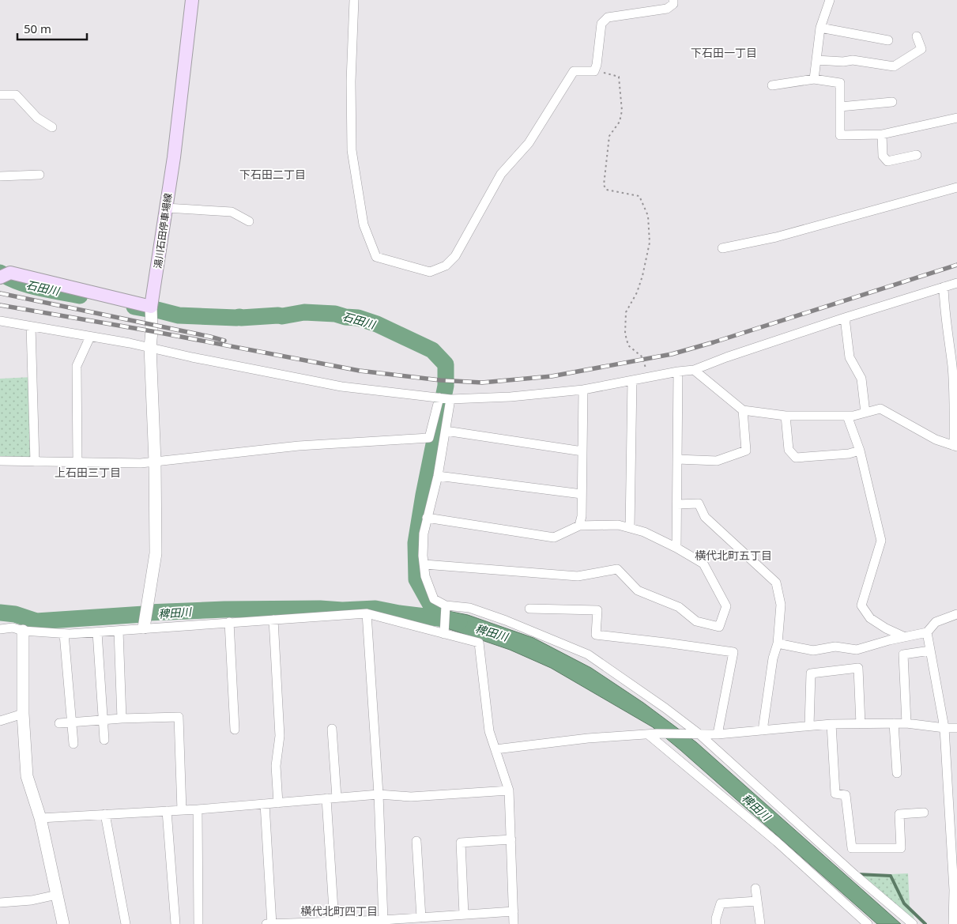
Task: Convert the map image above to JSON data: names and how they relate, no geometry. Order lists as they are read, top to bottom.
{
  "streets": {
    "main road": ["湯川石田停車場線"]
  },
  "districts": [
    "下石田一丁目",
    "下石田二丁目",
    "上石田三丁目",
    "横代北町五丁目",
    "横代北町四丁目"
  ],
  "water": ["石田川", "稗田川"],
  "scale_bar": "50 m"
}
